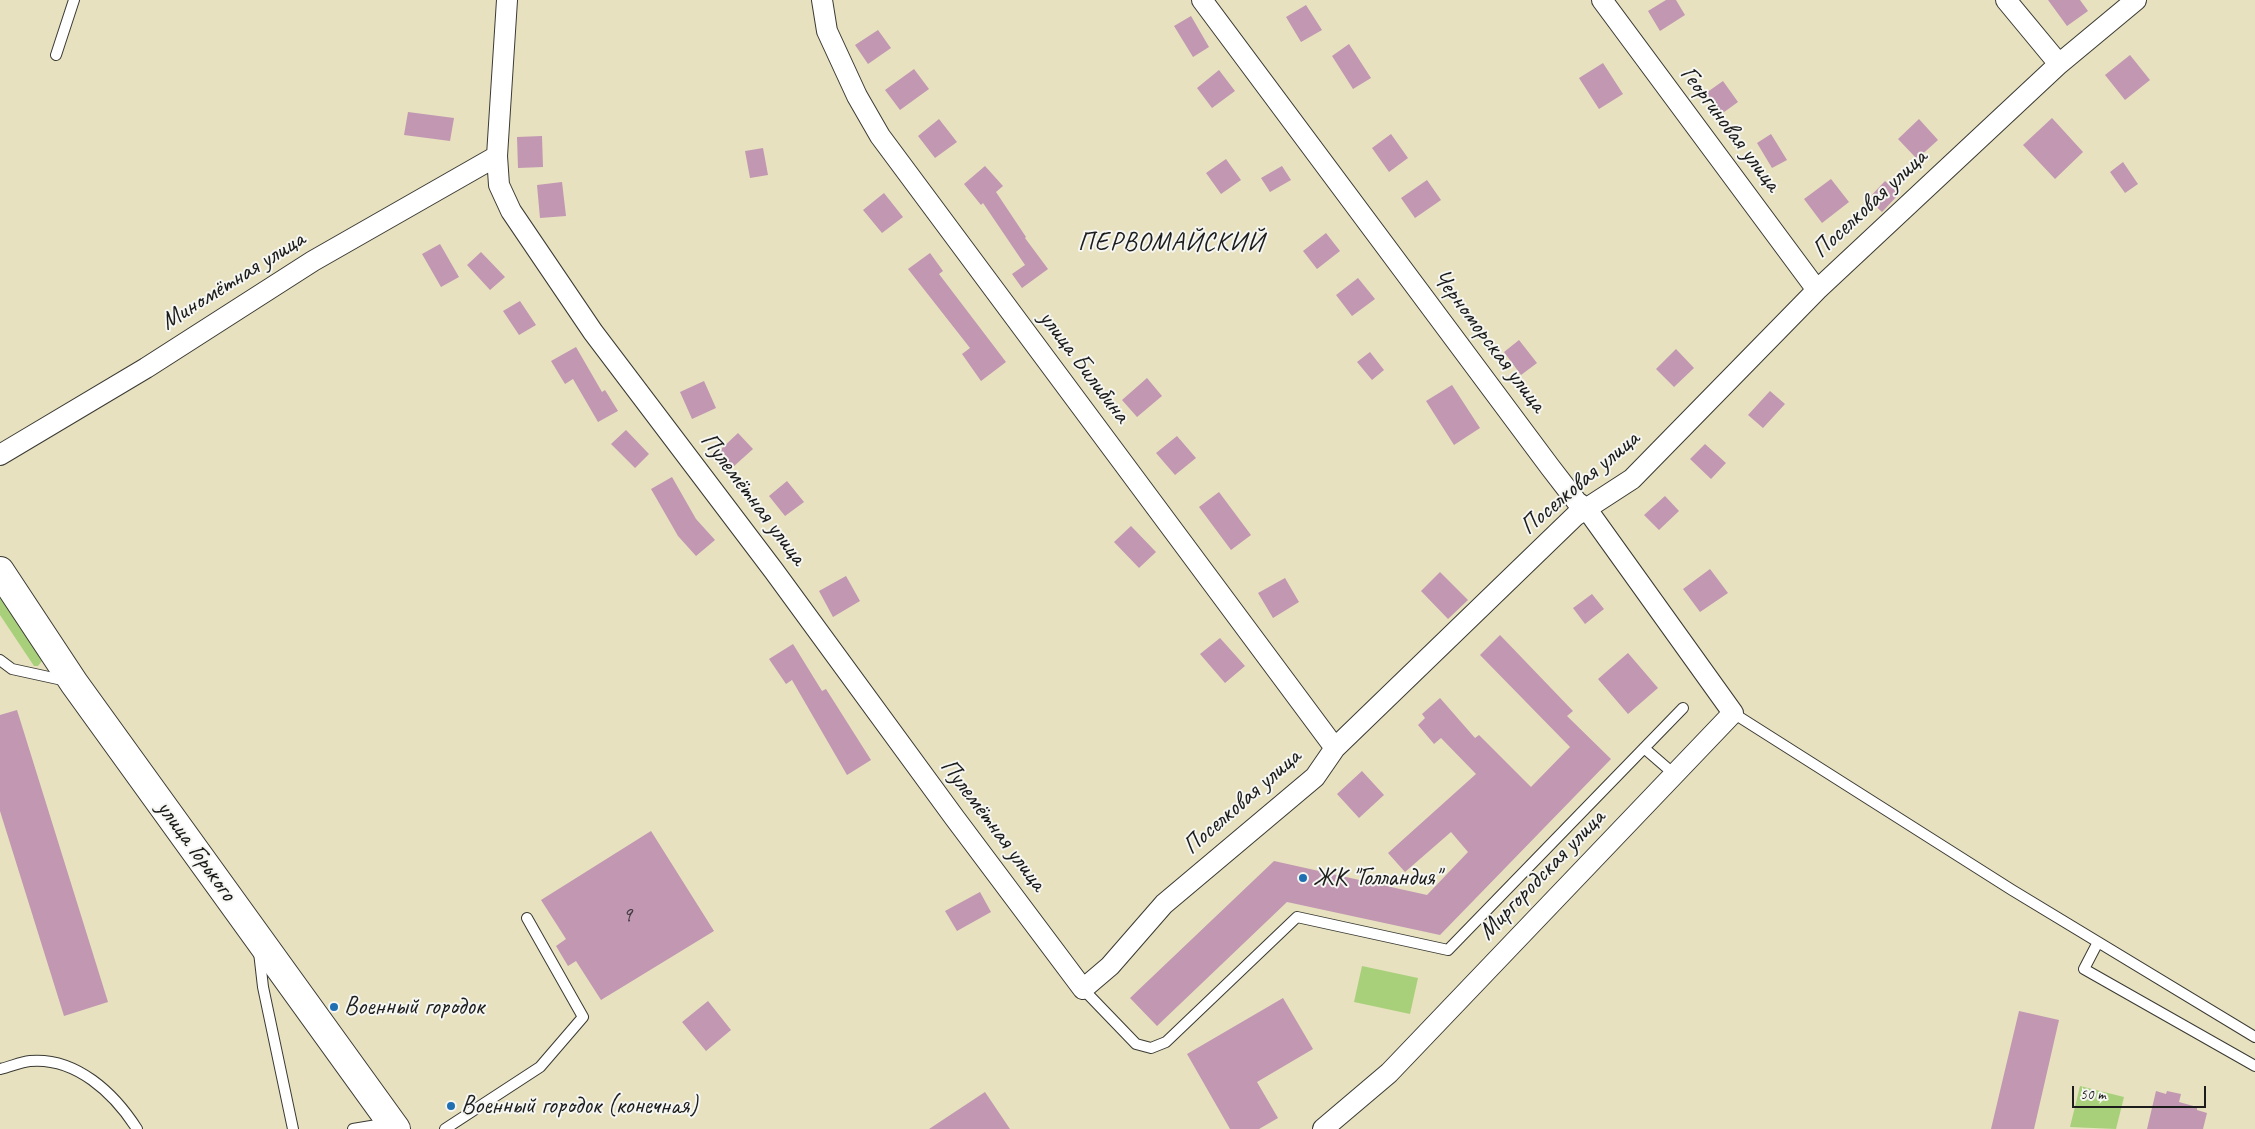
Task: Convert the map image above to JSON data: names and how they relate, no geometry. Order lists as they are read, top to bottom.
{
  "streets": {
    "main road": ["улица Горького"],
    "street": [
      "Георгиновая улица",
      "Поселковая улица",
      "Миномётная улица",
      "Черноморская улица",
      "улица Билибина",
      "Пулемётная улица",
      "Миргородская улица"
    ]
  },
  "crossings": [
    ["Георгиновая улица", "Поселковая улица"],
    ["Поселковая улица", "Черноморская улица"],
    ["Поселковая улица", "улица Билибина"],
    ["Поселковая улица", "Пулемётная улица"],
    ["Миномётная улица", "Пулемётная улица"],
    ["Черноморская улица", "Миргородская улица"]
  ],
  "districts": ["ПЕРВОМАЙСКИЙ"],
  "places": ["ЖК \"Голландия\"", "Военный городок", "Военный городок (конечная)"],
  "house_numbers": ["9"],
  "scale_bar": "50 m"
}
